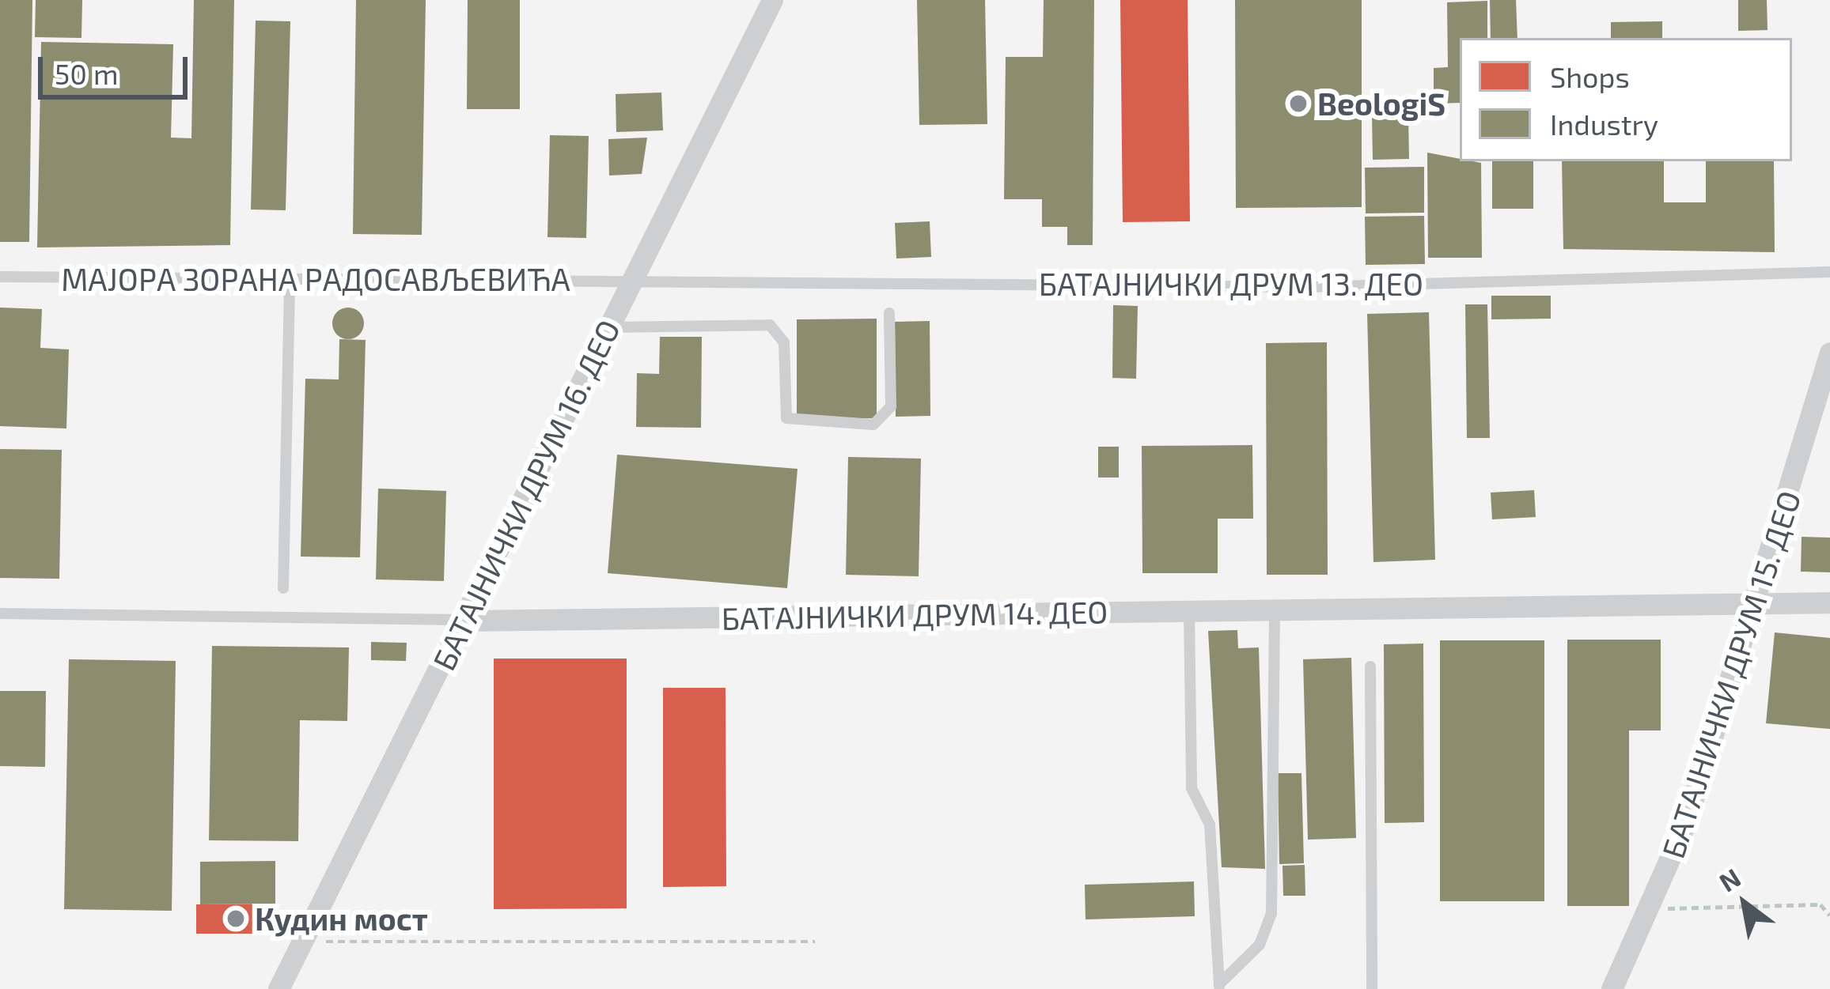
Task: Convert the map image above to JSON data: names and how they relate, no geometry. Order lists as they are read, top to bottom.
{
  "streets": {
    "street": ["БАТАЈНИЧКИ ДРУМ 16. ДЕО", "БАТАЈНИЧКИ ДРУМ 14. ДЕО", "БАТАЈНИЧКИ ДРУМ 15. ДЕО"],
    "lane": ["МАЈОРА ЗОРАНА РАДОСАВЉЕВИЋА", "БАТАЈНИЧКИ ДРУМ 13. ДЕО"]
  },
  "crossings": [
    ["МАЈОРА ЗОРАНА РАДОСАВЉЕВИЋА", "БАТАЈНИЧКИ ДРУМ 13. ДЕО"],
    ["МАЈОРА ЗОРАНА РАДОСАВЉЕВИЋА", "БАТАЈНИЧКИ ДРУМ 16. ДЕО"],
    ["БАТАЈНИЧКИ ДРУМ 13. ДЕО", "БАТАЈНИЧКИ ДРУМ 16. ДЕО"],
    ["БАТАЈНИЧКИ ДРУМ 16. ДЕО", "БАТАЈНИЧКИ ДРУМ 14. ДЕО"],
    ["БАТАЈНИЧКИ ДРУМ 14. ДЕО", "БАТАЈНИЧКИ ДРУМ 15. ДЕО"]
  ],
  "places": ["BeologiS", "Кудин мост"],
  "legend": ["Shops", "Industry"],
  "scale_bar": "50 m",
  "north": "top left"
}
